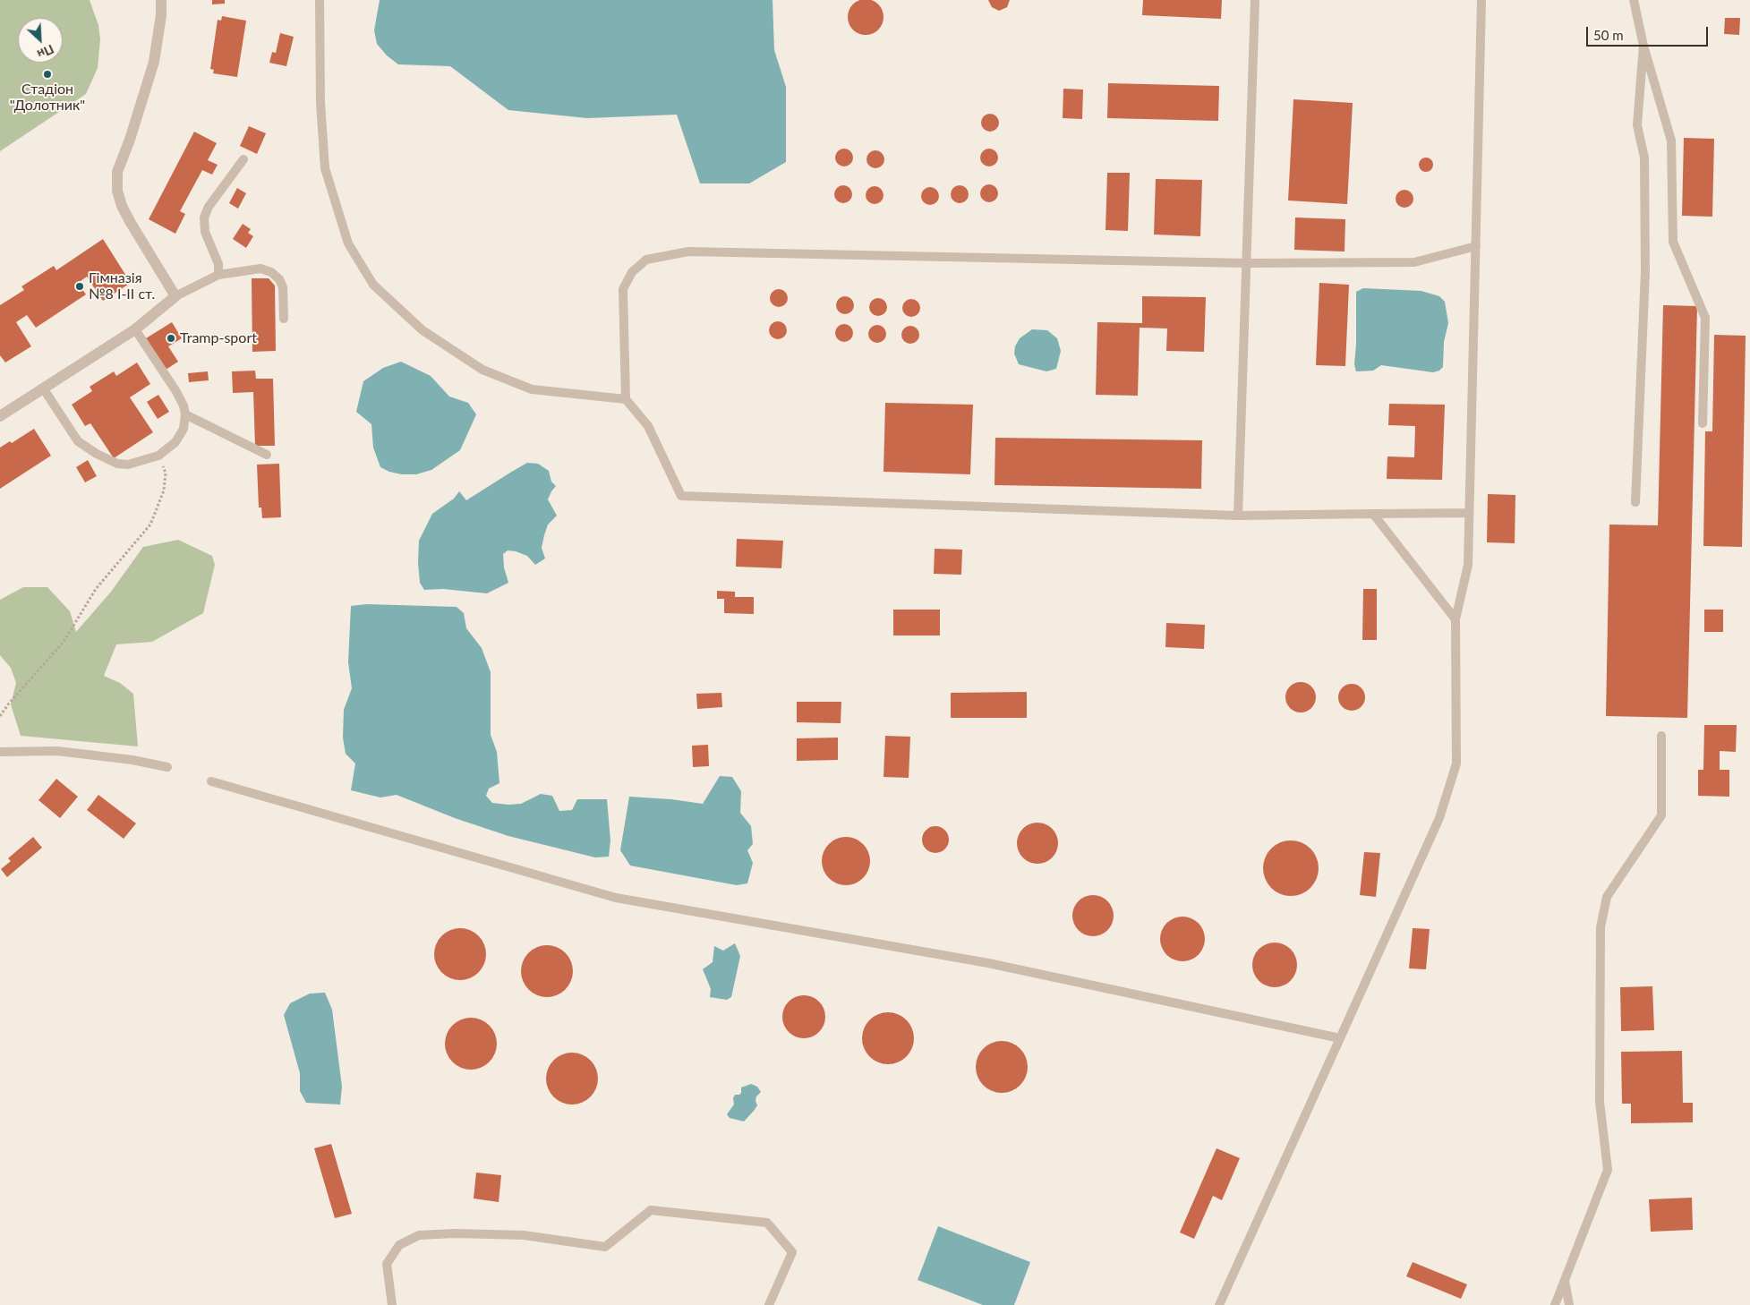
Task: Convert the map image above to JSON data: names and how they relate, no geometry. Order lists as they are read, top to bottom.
{
  "places": ["Стадіон \"Долотник\"", "Гімназія №8 I-II ст.", "Tramp-sport"],
  "scale_bar": "50 m",
  "north": "bottom right"
}
